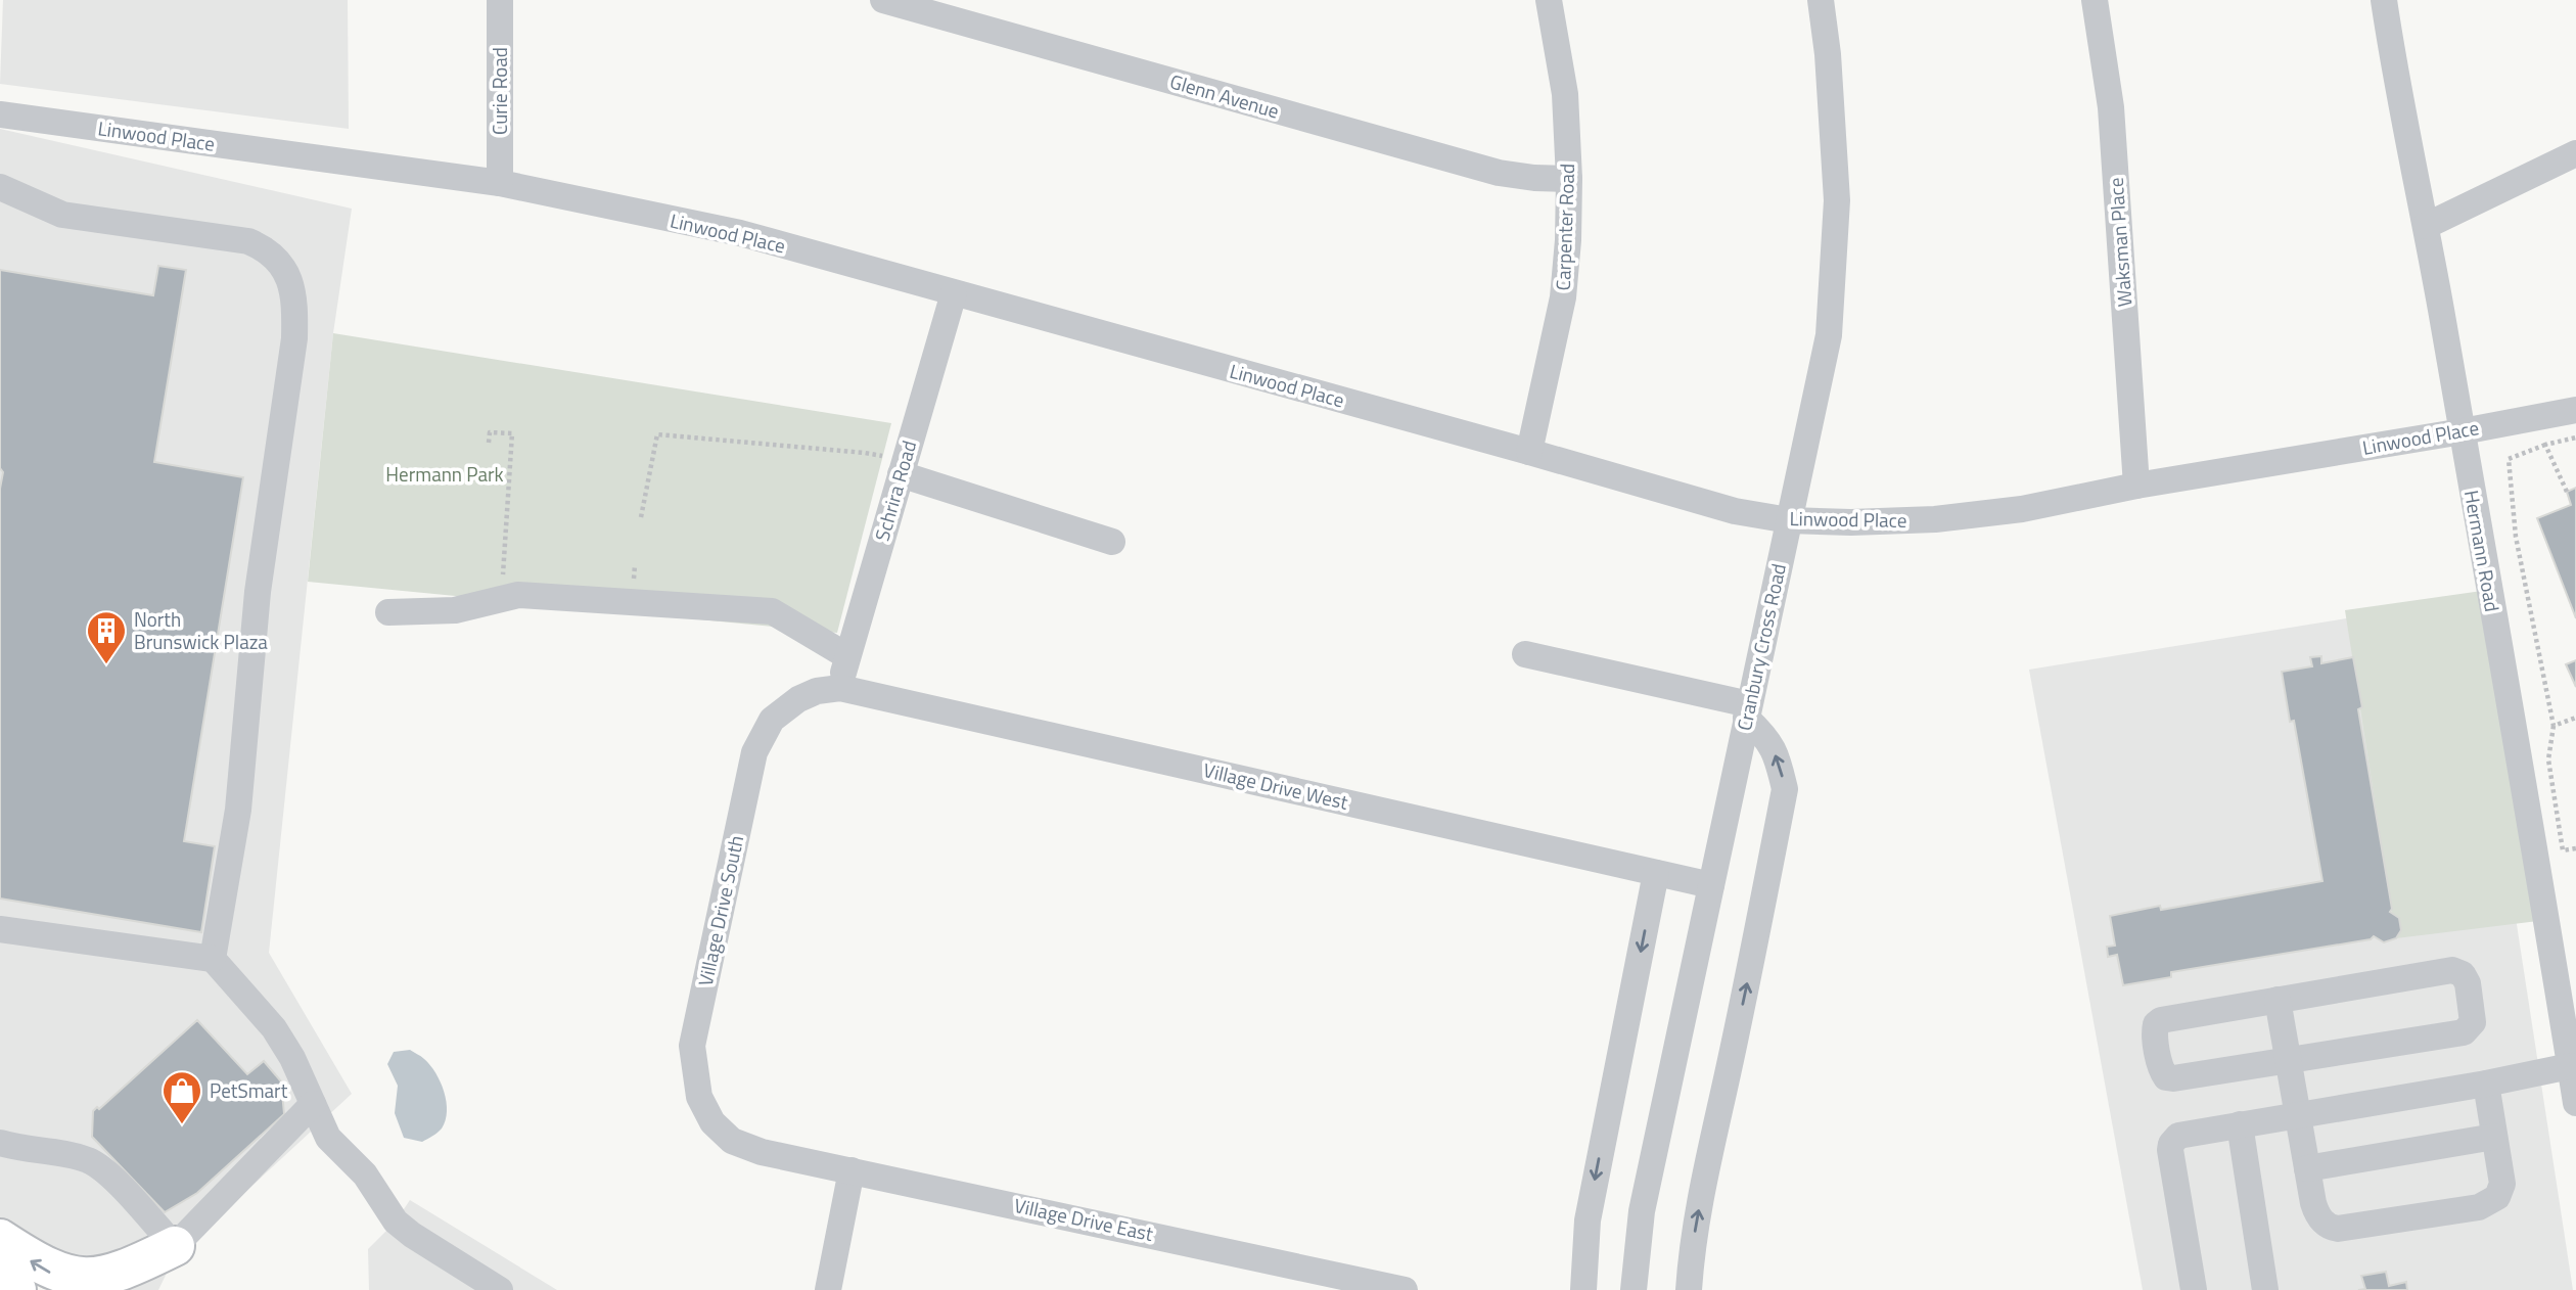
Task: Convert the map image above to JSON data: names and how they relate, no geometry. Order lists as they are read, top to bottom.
{
  "streets": {
    "street": [
      "Curie Road",
      "Glenn Avenue",
      "Linwood Place",
      "Carpenter Road",
      "Waksman Place",
      "Schrira Road",
      "Hermann Road",
      "Cranbury Cross Road",
      "Village Drive West",
      "Village Drive South",
      "Village Drive East"
    ]
  },
  "crossings": [
    ["Curie Road", "Linwood Place"],
    ["Glenn Avenue", "Carpenter Road"],
    ["Linwood Place", "Carpenter Road"],
    ["Linwood Place", "Waksman Place"],
    ["Linwood Place", "Schrira Road"],
    ["Linwood Place", "Hermann Road"],
    ["Linwood Place", "Cranbury Cross Road"],
    ["Schrira Road", "Village Drive West"],
    ["Schrira Road", "Village Drive South"],
    ["Cranbury Cross Road", "Village Drive West"],
    ["Village Drive West", "Village Drive South"],
    ["Village Drive South", "Village Drive East"]
  ],
  "parks": ["Hermann Park"],
  "places": {
    "building": ["North Brunswick Plaza"],
    "shop": ["PetSmart"]
  }
}
